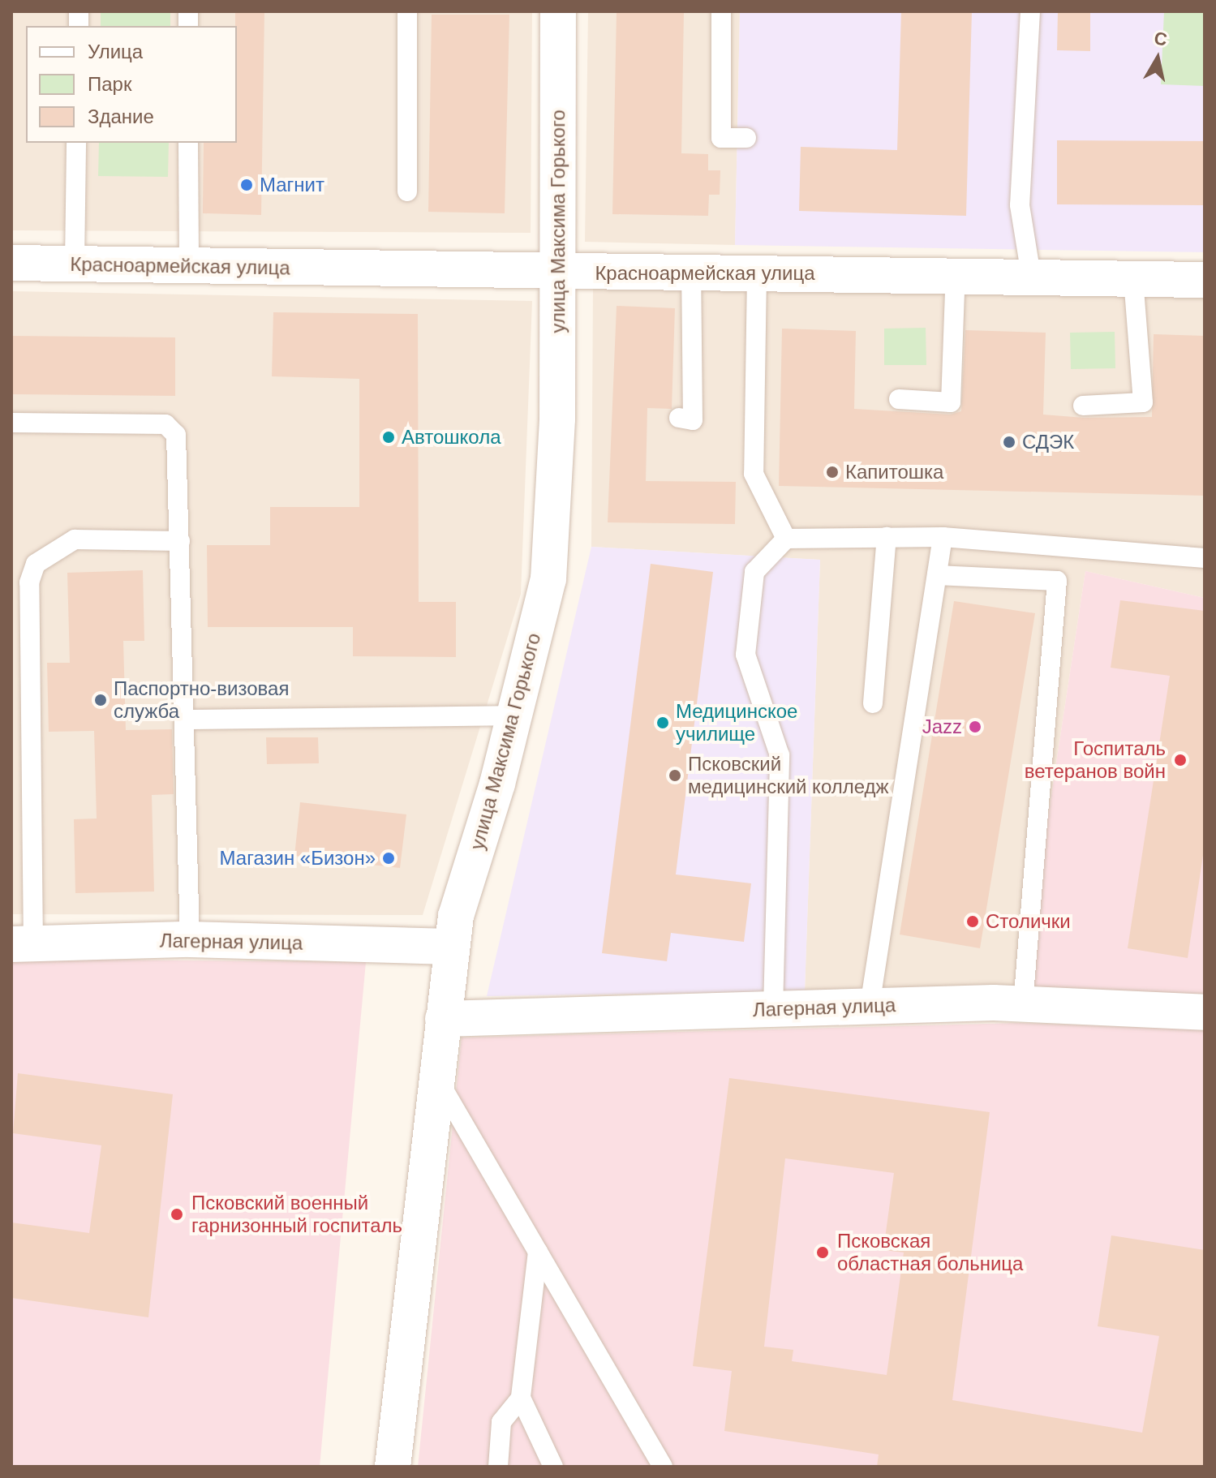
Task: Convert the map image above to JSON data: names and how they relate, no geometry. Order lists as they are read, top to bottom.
{
  "streets": {
    "street": ["улица Максима Горького", "Красноармейская улица", "Лагерная улица"]
  },
  "crossings": [
    ["улица Максима Горького", "Красноармейская улица"],
    ["улица Максима Горького", "Лагерная улица"]
  ],
  "places": [
    "Магнит",
    "Автошкола",
    "СДЭК",
    "Капитошка",
    "Паспортно-визовая служба",
    "Медицинское училище",
    "Jazz",
    "Госпиталь ветеранов войн",
    "Псковский медицинский колледж",
    "Магазин «Бизон»",
    "Столички",
    "Псковский военный гарнизонный госпиталь",
    "Псковская областная больница"
  ],
  "legend": ["Улица", "Парк", "Здание"],
  "north": "top"
}
